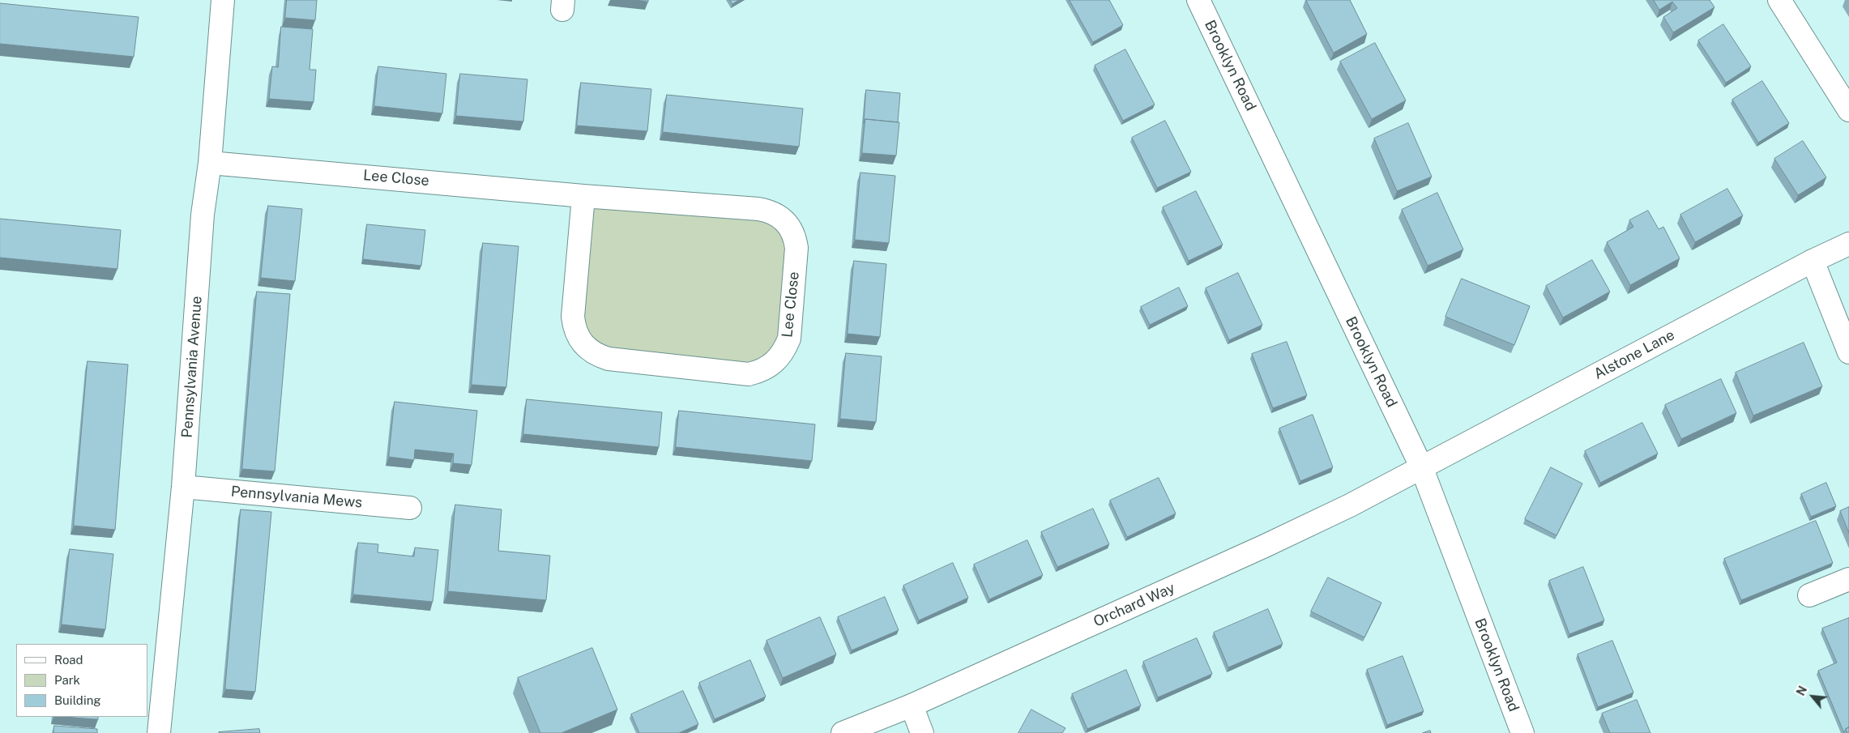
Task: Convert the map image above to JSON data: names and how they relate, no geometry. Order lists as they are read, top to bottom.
{
  "streets": {
    "street": [
      "Brooklyn Road",
      "Lee Close",
      "Alstone Lane",
      "Pennsylvania Avenue",
      "Pennsylvania Mews",
      "Orchard Way"
    ]
  },
  "crossings": [
    ["Brooklyn Road", "Alstone Lane"],
    ["Brooklyn Road", "Orchard Way"],
    ["Lee Close", "Pennsylvania Avenue"],
    ["Alstone Lane", "Orchard Way"],
    ["Pennsylvania Avenue", "Pennsylvania Mews"]
  ],
  "legend": ["Road", "Park", "Building"],
  "north": "top left"
}
